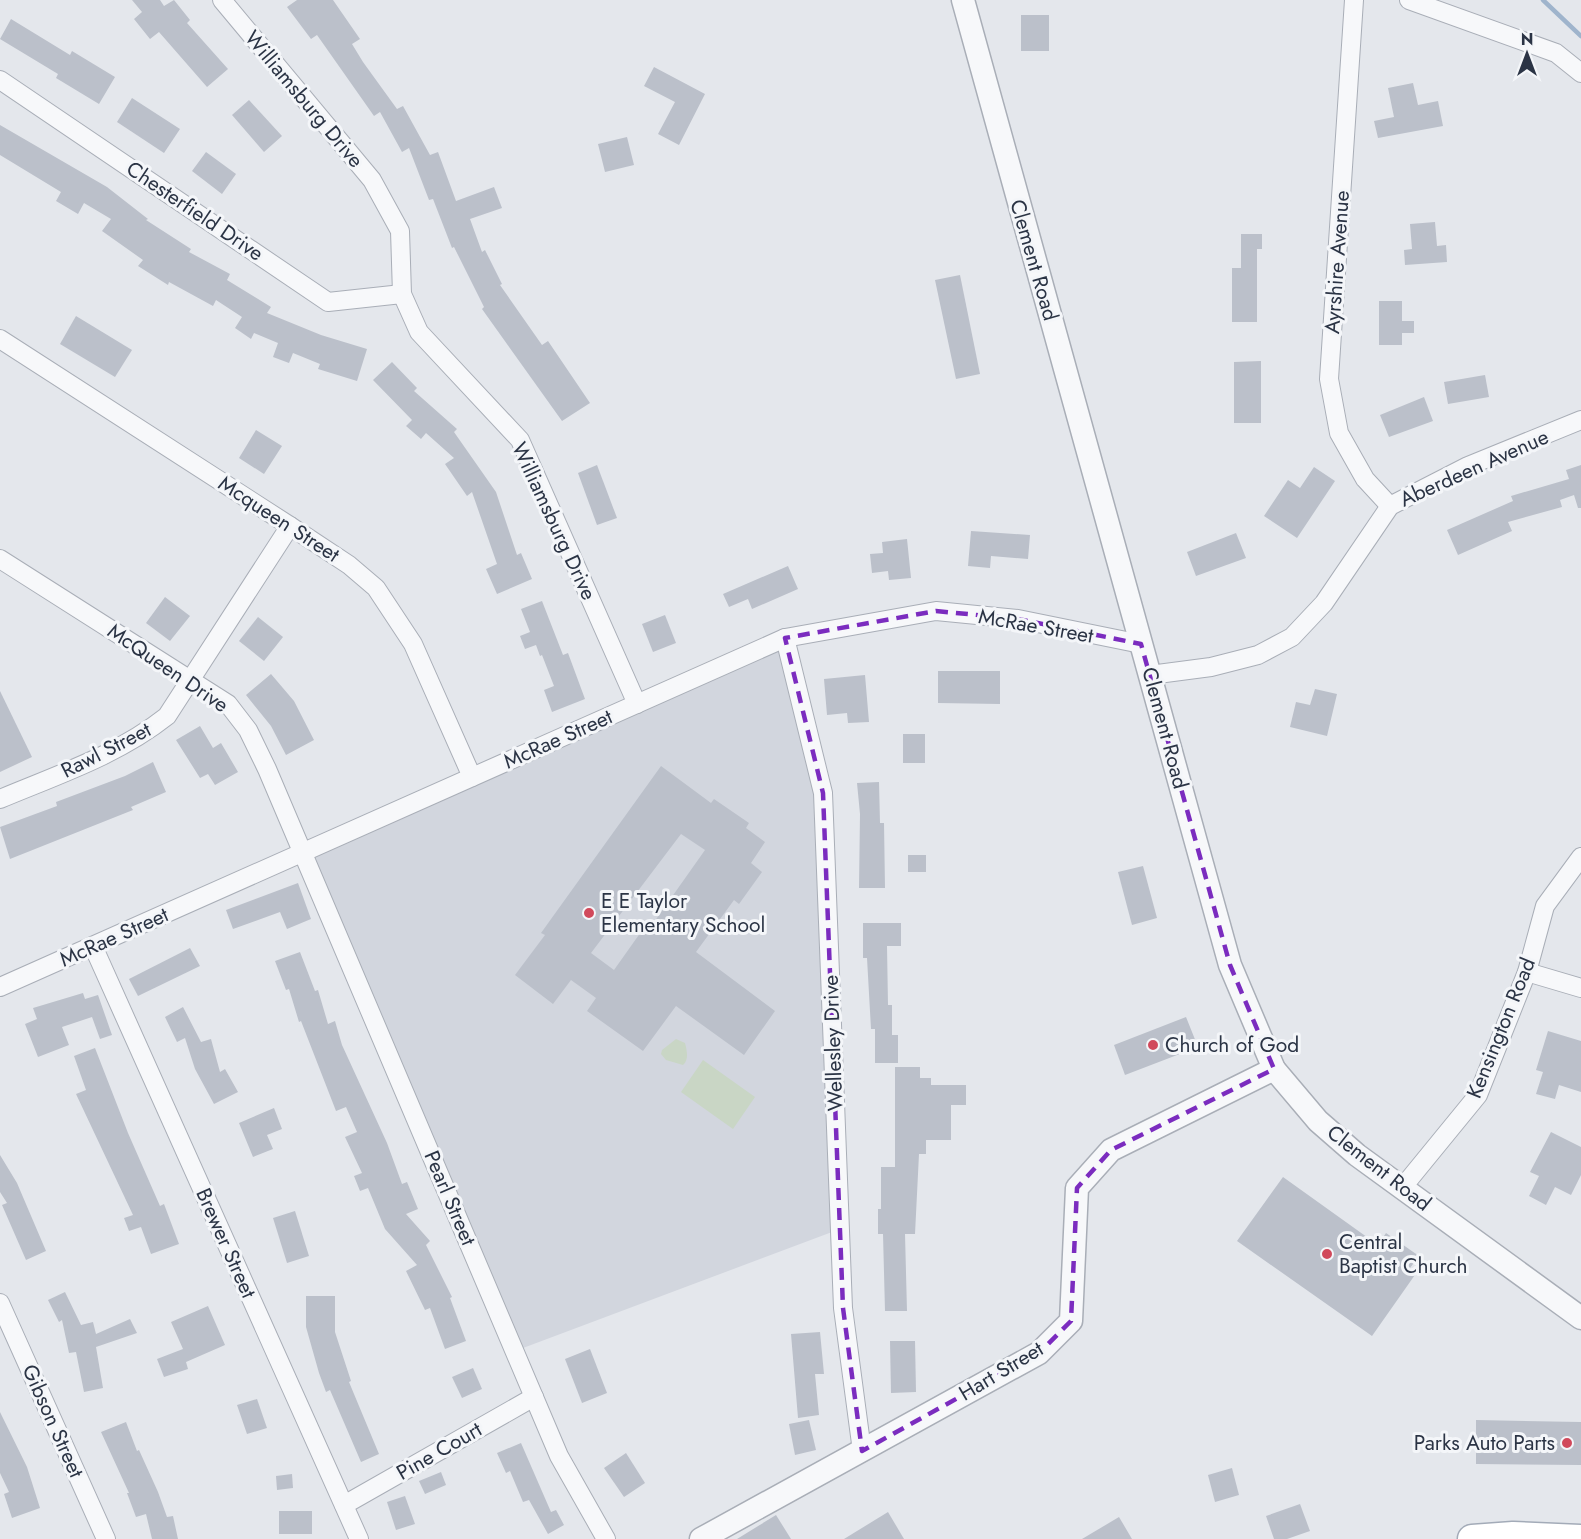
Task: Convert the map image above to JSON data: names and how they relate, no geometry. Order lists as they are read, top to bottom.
{
  "streets": {
    "street": [
      "Williamsburg Drive",
      "Chesterfield Drive",
      "Clement Road",
      "Ayrshire Avenue",
      "Aberdeen Avenue",
      "Mcqueen Street",
      "McRae Street",
      "McQueen Drive",
      "Rawl Street",
      "Kensington Road",
      "Wellesley Drive",
      "Pearl Street",
      "Brewer Street",
      "Hart Street",
      "Gibson Street",
      "Pine Court"
    ]
  },
  "crossings": [
    ["Williamsburg Drive", "Chesterfield Drive"],
    ["Williamsburg Drive", "McRae Street"],
    ["Clement Road", "Aberdeen Avenue"],
    ["Clement Road", "McRae Street"],
    ["Clement Road", "Kensington Road"],
    ["Clement Road", "Hart Street"],
    ["Ayrshire Avenue", "Aberdeen Avenue"],
    ["Mcqueen Street", "McRae Street"],
    ["Mcqueen Street", "Rawl Street"],
    ["McRae Street", "McQueen Drive"],
    ["McRae Street", "Wellesley Drive"],
    ["McRae Street", "Pearl Street"],
    ["McRae Street", "Brewer Street"],
    ["McQueen Drive", "Rawl Street"],
    ["McQueen Drive", "Pearl Street"],
    ["Wellesley Drive", "Hart Street"],
    ["Pearl Street", "Pine Court"],
    ["Brewer Street", "Pine Court"]
  ],
  "places": [
    "E E Taylor Elementary School",
    "Church of God",
    "Central Baptist Church",
    "Parks Auto Parts"
  ],
  "north": "top"
}
